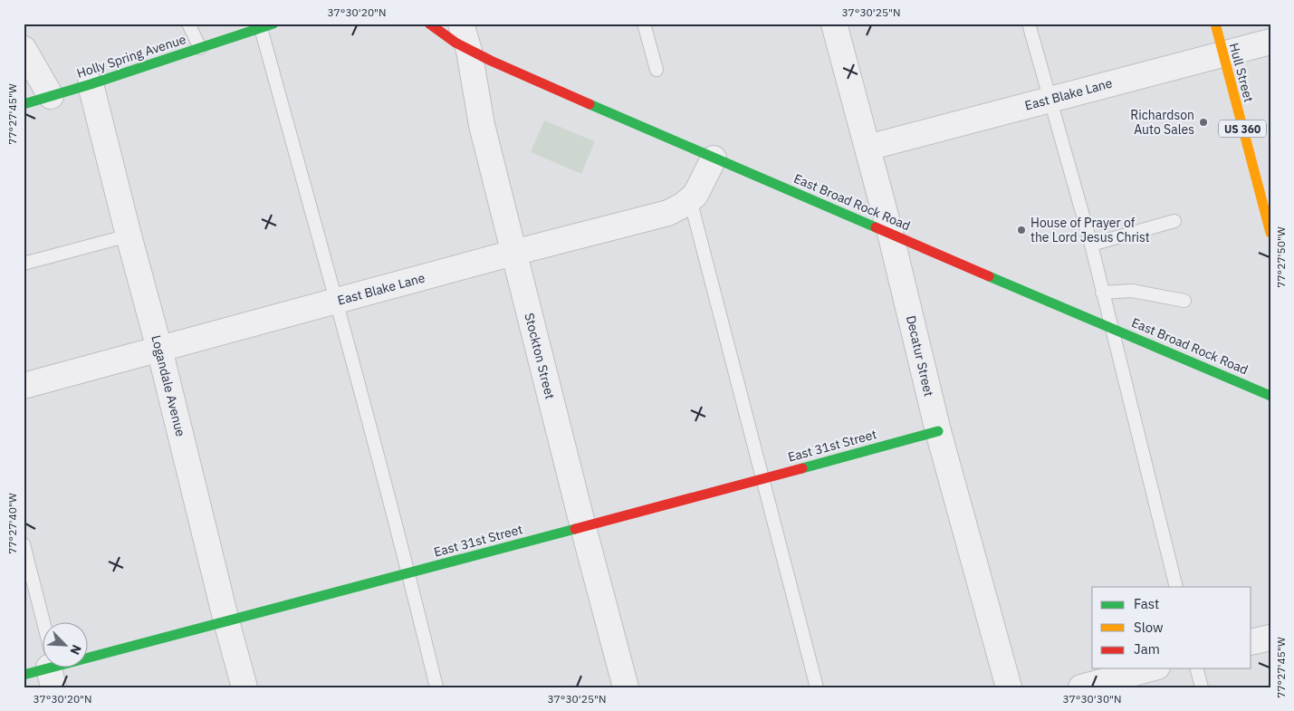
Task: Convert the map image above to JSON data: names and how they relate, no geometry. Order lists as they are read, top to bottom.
{
  "streets": {
    "street": [
      "Holly Spring Avenue",
      "Hull Street",
      "East Blake Lane",
      "US 360",
      "East Broad Rock Road",
      "Stockton Street",
      "Decatur Street",
      "Logandale Avenue",
      "East 31st Street"
    ]
  },
  "crossings": [
    ["Holly Spring Avenue", "Logandale Avenue"],
    ["Hull Street", "East Blake Lane"],
    ["East Blake Lane", "East Broad Rock Road"],
    ["East Blake Lane", "Stockton Street"],
    ["East Blake Lane", "Decatur Street"],
    ["East Blake Lane", "Logandale Avenue"],
    ["East Broad Rock Road", "Stockton Street"],
    ["East Broad Rock Road", "Decatur Street"],
    ["Stockton Street", "East 31st Street"],
    ["Decatur Street", "East 31st Street"],
    ["Logandale Avenue", "East 31st Street"]
  ],
  "places": ["Richardson Auto Sales", "House of Prayer of the Lord Jesus Christ"],
  "legend": ["Fast", "Slow", "Jam"],
  "north": "bottom right",
  "coordinates": [
    "37°30'20\"N",
    "37°30'25\"N",
    "77°27'45\"W",
    "77°27'50\"W",
    "77°27'40\"W",
    "37°30'30\"N"
  ]
}
